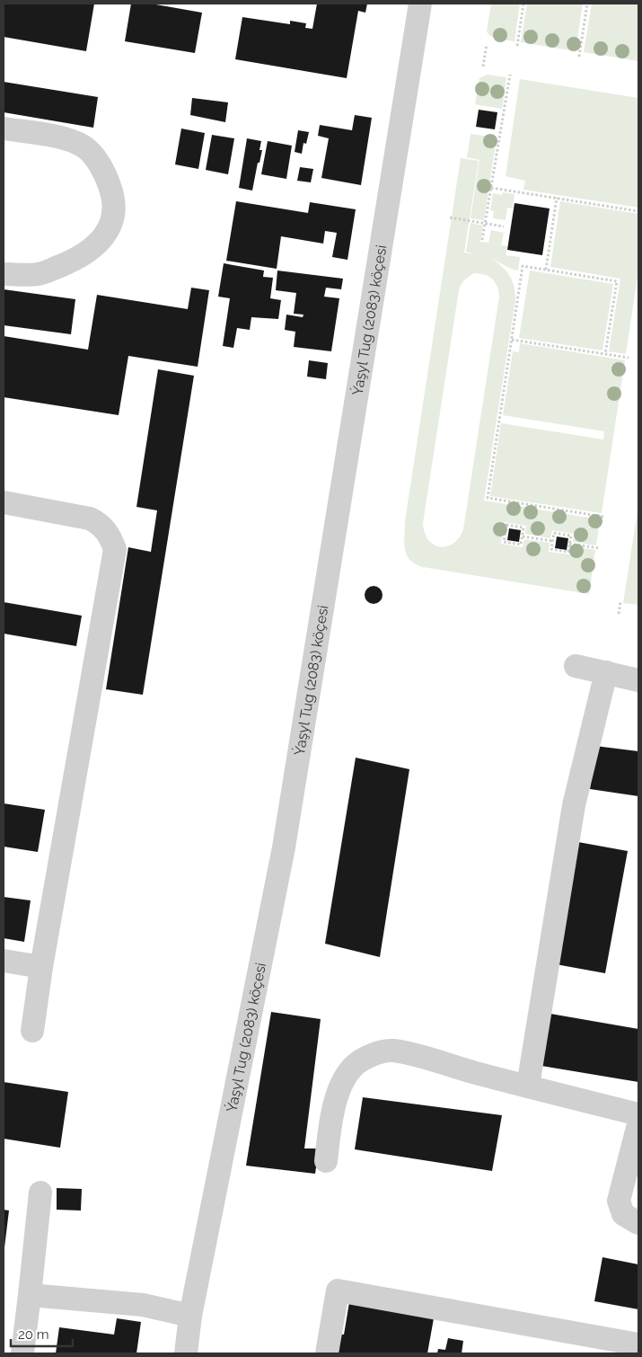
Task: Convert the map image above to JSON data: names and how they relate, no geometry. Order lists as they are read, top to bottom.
{
  "streets": {
    "street": ["Ýaşyl Tug (2083) köçesi"]
  },
  "scale_bar": "20 m"
}
